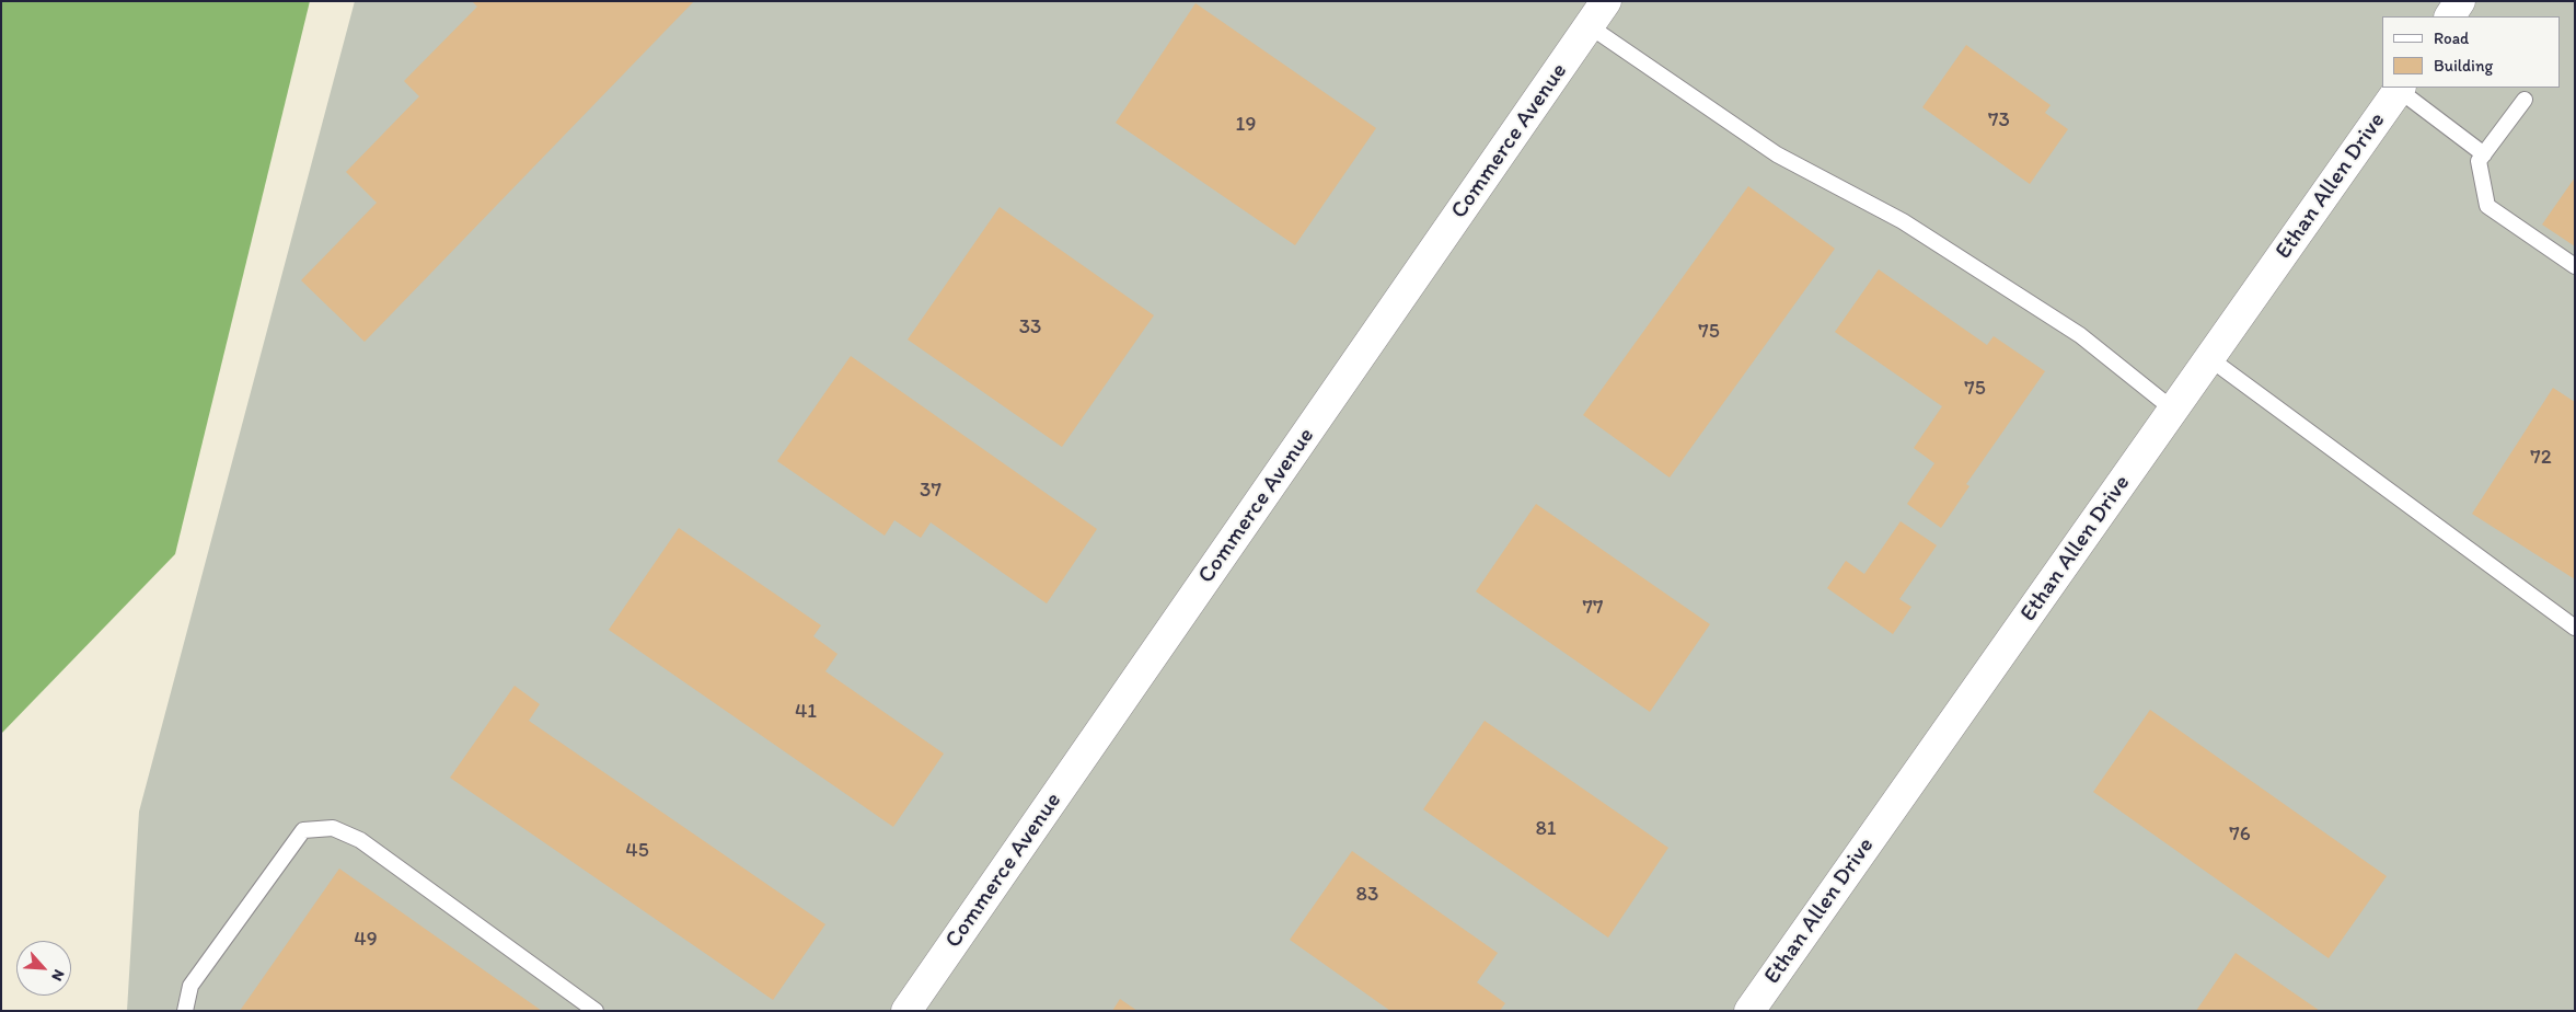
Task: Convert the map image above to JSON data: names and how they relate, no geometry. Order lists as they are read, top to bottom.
{
  "streets": {
    "street": ["Commerce Avenue", "Ethan Allen Drive"]
  },
  "house_numbers": [
    "73",
    "19",
    "33",
    "75",
    "75",
    "72",
    "37",
    "77",
    "41",
    "81",
    "76",
    "45",
    "83",
    "49"
  ],
  "legend": ["Road", "Building"],
  "north": "bottom right"
}
